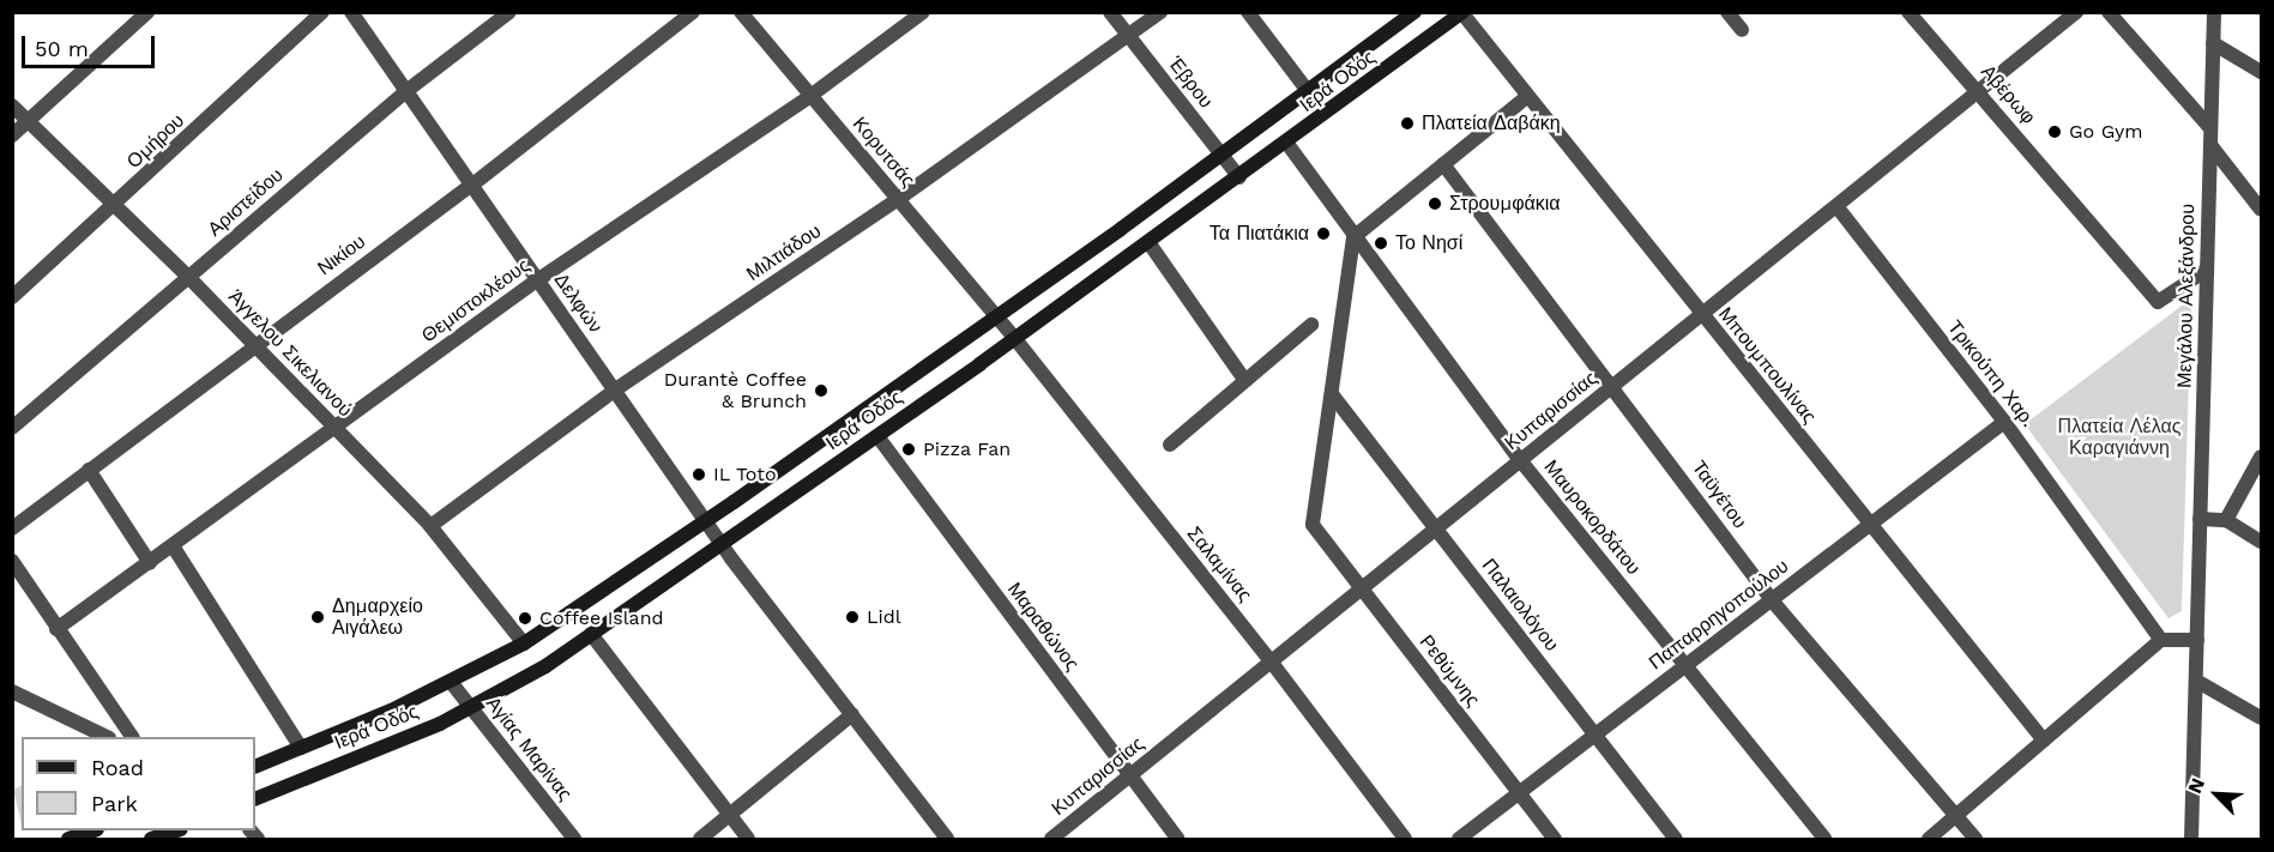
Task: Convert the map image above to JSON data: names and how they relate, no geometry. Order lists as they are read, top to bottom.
{
  "streets": {
    "main road": ["Ιερά Οδός"],
    "street": [
      "Έβρου",
      "Αβέρωφ",
      "Ομήρου",
      "Κορυτσάς",
      "Αριστείδου",
      "Μιλτιάδου",
      "Νικίου",
      "Μεγάλου Αλεξάνδρου",
      "Θεμιστοκλέους",
      "Δελφών",
      "Άγγελου Σικελιανού",
      "Μπουμπουλίνας",
      "Τρικούπη Χαρ.",
      "Κυπαρισσίας",
      "Ταϋγέτου",
      "Μαυροκορδάτου",
      "Σαλαμίνας",
      "Παλαιολόγου",
      "Παπαρρηγοπούλου",
      "Μαραθώνος",
      "Ρεθύμνης",
      "Αγίας Μαρίνας"
    ]
  },
  "crossings": [
    ["Ιερά Οδός", "Έβρου"],
    ["Ιερά Οδός", "Κορυτσάς"],
    ["Ιερά Οδός", "Δελφών"],
    ["Ιερά Οδός", "Άγγελου Σικελιανού"],
    ["Ιερά Οδός", "Μπουμπουλίνας"],
    ["Ιερά Οδός", "Μαυροκορδάτου"],
    ["Ιερά Οδός", "Σαλαμίνας"],
    ["Ιερά Οδός", "Μαραθώνος"],
    ["Ιερά Οδός", "Αγίας Μαρίνας"],
    ["Έβρου", "Μιλτιάδου"],
    ["Αβέρωφ", "Μεγάλου Αλεξάνδρου"],
    ["Αβέρωφ", "Κυπαρισσίας"],
    ["Ομήρου", "Άγγελου Σικελιανού"],
    ["Κορυτσάς", "Μιλτιάδου"],
    ["Κορυτσάς", "Θεμιστοκλέους"],
    ["Κορυτσάς", "Σαλαμίνας"],
    ["Αριστείδου", "Δελφών"],
    ["Αριστείδου", "Άγγελου Σικελιανού"],
    ["Μιλτιάδου", "Δελφών"],
    ["Μιλτιάδου", "Άγγελου Σικελιανού"],
    ["Νικίου", "Δελφών"],
    ["Νικίου", "Άγγελου Σικελιανού"],
    ["Θεμιστοκλέους", "Δελφών"],
    ["Θεμιστοκλέους", "Άγγελου Σικελιανού"],
    ["Μπουμπουλίνας", "Κυπαρισσίας"],
    ["Μπουμπουλίνας", "Παπαρρηγοπούλου"],
    ["Τρικούπη Χαρ.", "Κυπαρισσίας"],
    ["Τρικούπη Χαρ.", "Παπαρρηγοπούλου"],
    ["Κυπαρισσίας", "Ταϋγέτου"],
    ["Κυπαρισσίας", "Μαυροκορδάτου"],
    ["Κυπαρισσίας", "Σαλαμίνας"],
    ["Κυπαρισσίας", "Παλαιολόγου"],
    ["Κυπαρισσίας", "Μαραθώνος"],
    ["Κυπαρισσίας", "Ρεθύμνης"],
    ["Ταϋγέτου", "Παπαρρηγοπούλου"],
    ["Μαυροκορδάτου", "Παπαρρηγοπούλου"],
    ["Παλαιολόγου", "Παπαρρηγοπούλου"],
    ["Παλαιολόγου", "Ρεθύμνης"],
    ["Παπαρρηγοπούλου", "Ρεθύμνης"]
  ],
  "parks": ["Πλατεία Λέλας Καραγιάννη"],
  "places": [
    "Πλατεία Δαβάκη",
    "Go Gym",
    "Στρουμφάκια",
    "Τα Πιατάκια",
    "Το Νησί",
    "Durantè Coffee & Brunch",
    "Pizza Fan",
    "IL Toto",
    "Δημαρχείο Αιγάλεω",
    "Lidl",
    "Coffee Island"
  ],
  "legend": ["Road", "Park"],
  "scale_bar": "50 m",
  "north": "top left"
}
